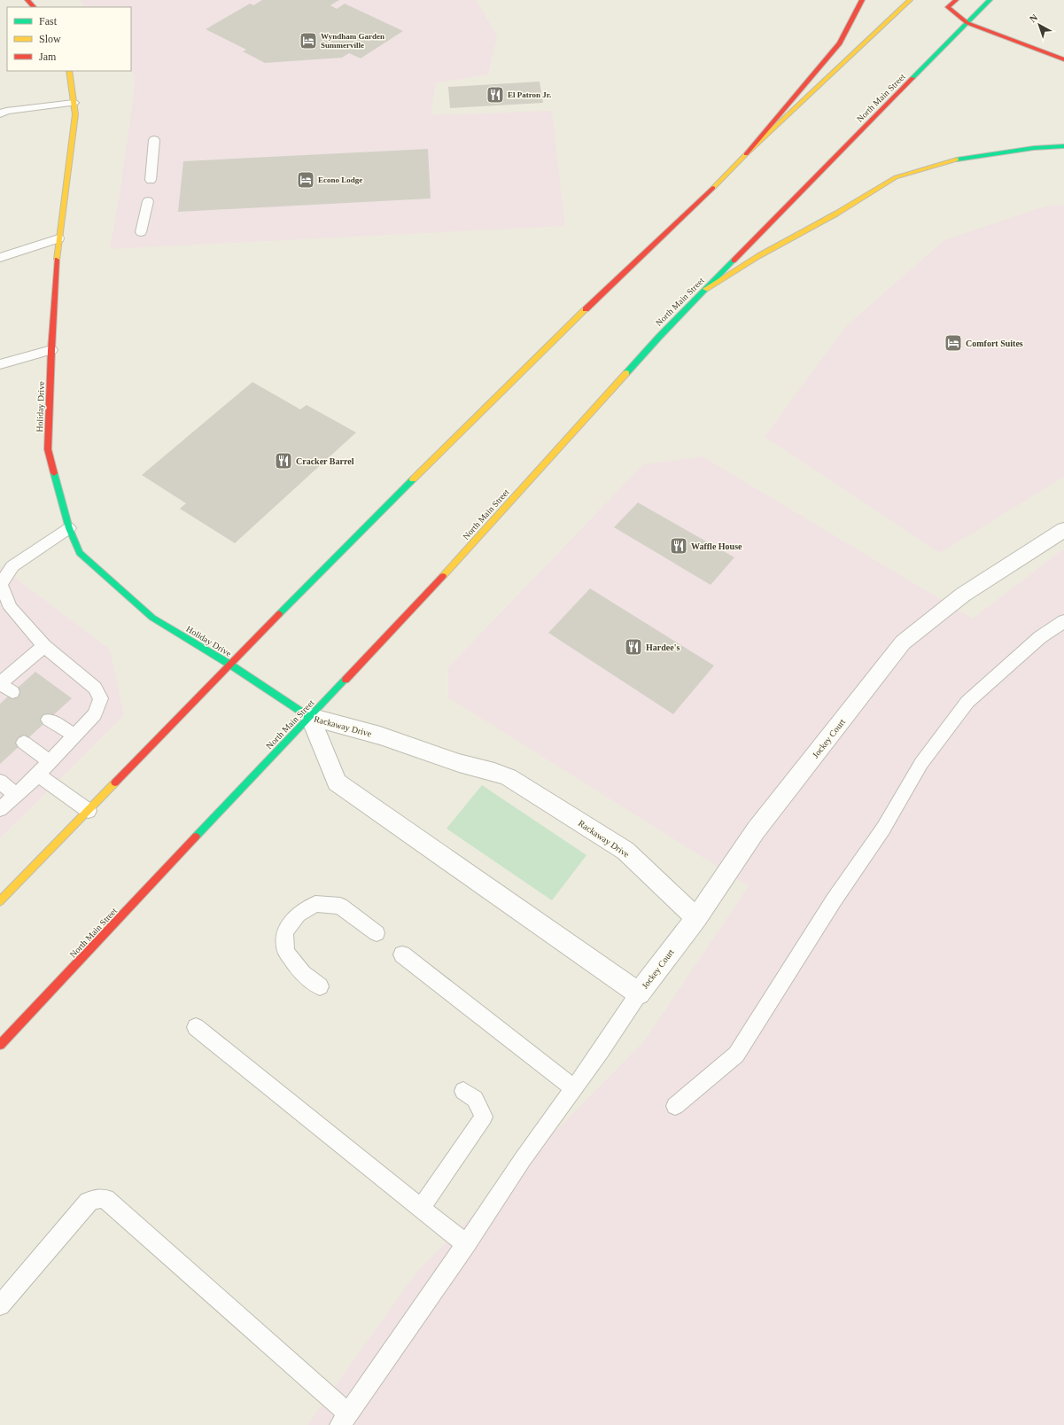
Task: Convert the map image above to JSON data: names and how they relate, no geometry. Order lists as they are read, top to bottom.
{
  "streets": {
    "main road": ["North Main Street", "Holiday Drive"],
    "street": ["Rackaway Drive", "Jockey Court"]
  },
  "crossings": [
    ["North Main Street", "Holiday Drive"],
    ["North Main Street", "Rackaway Drive"],
    ["Holiday Drive", "Rackaway Drive"],
    ["Rackaway Drive", "Jockey Court"]
  ],
  "places": {
    "hotel": ["Wyndham Garden Summerville", "Econo Lodge", "Comfort Suites"],
    "restaurant": [
      "El Patron Jr.",
      "Cracker Barrel",
      "Waffle House",
      "Hardee's"
    ]
  },
  "legend": ["Fast", "Slow", "Jam"],
  "north": "top left"
}
